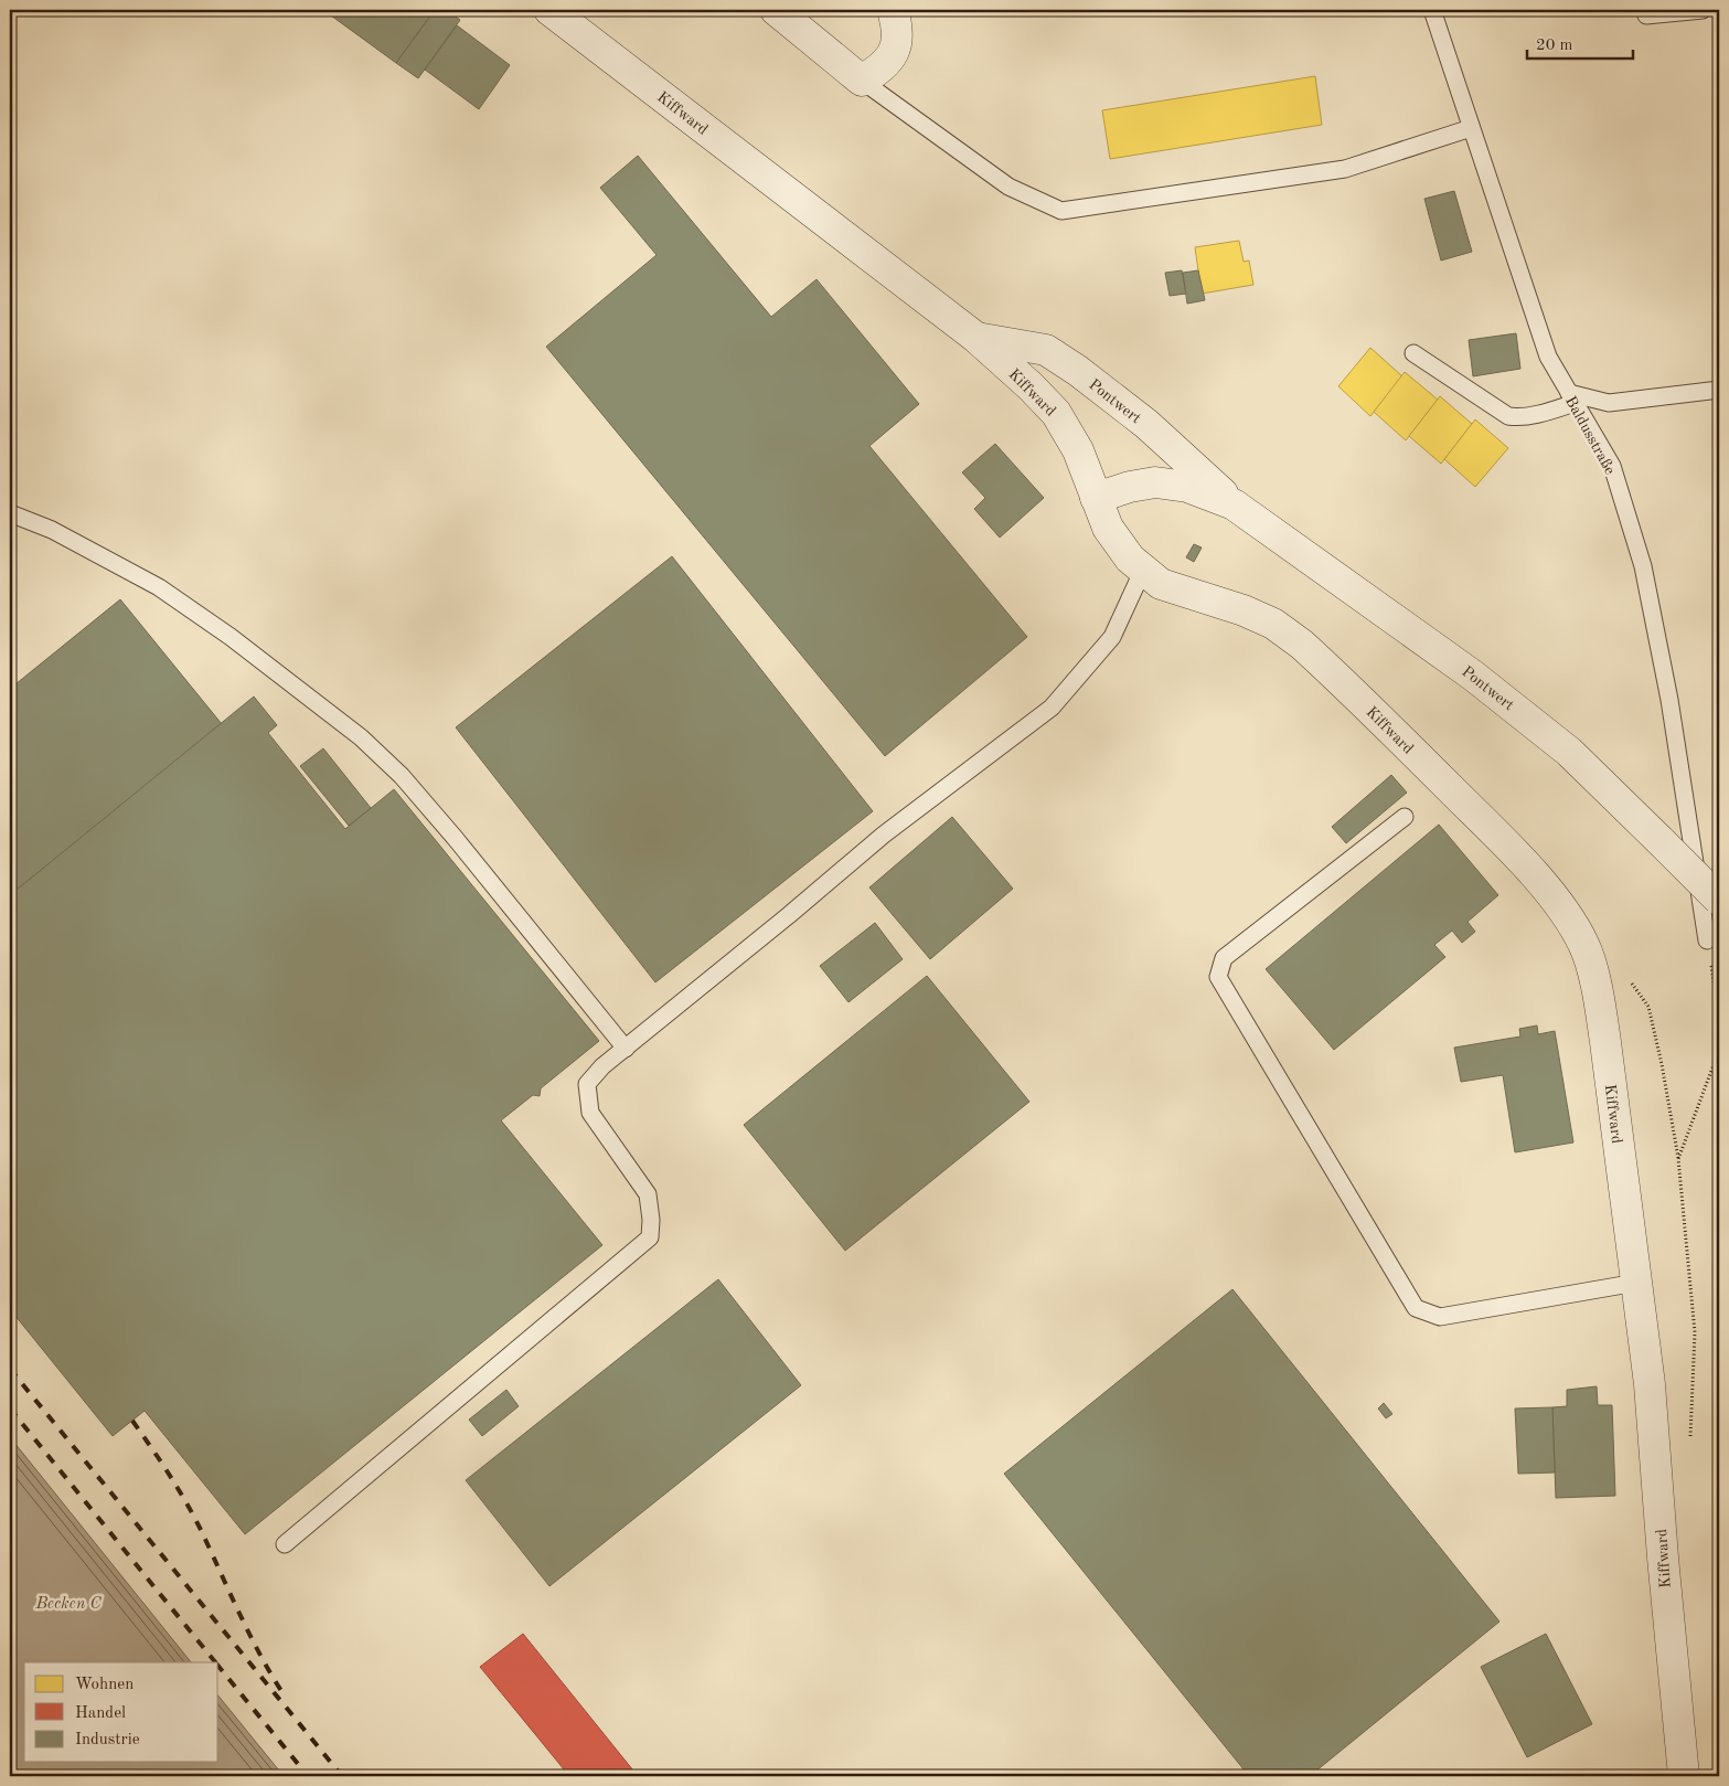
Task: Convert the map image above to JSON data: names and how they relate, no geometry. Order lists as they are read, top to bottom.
{
  "streets": {
    "street": ["Kiffward", "Pontwert"],
    "lane": ["Baldusstraße"]
  },
  "crossings": [
    ["Kiffward", "Pontwert"]
  ],
  "water": ["Becken C"],
  "legend": ["Wohnen", "Handel", "Industrie"],
  "scale_bar": "20 m"
}
